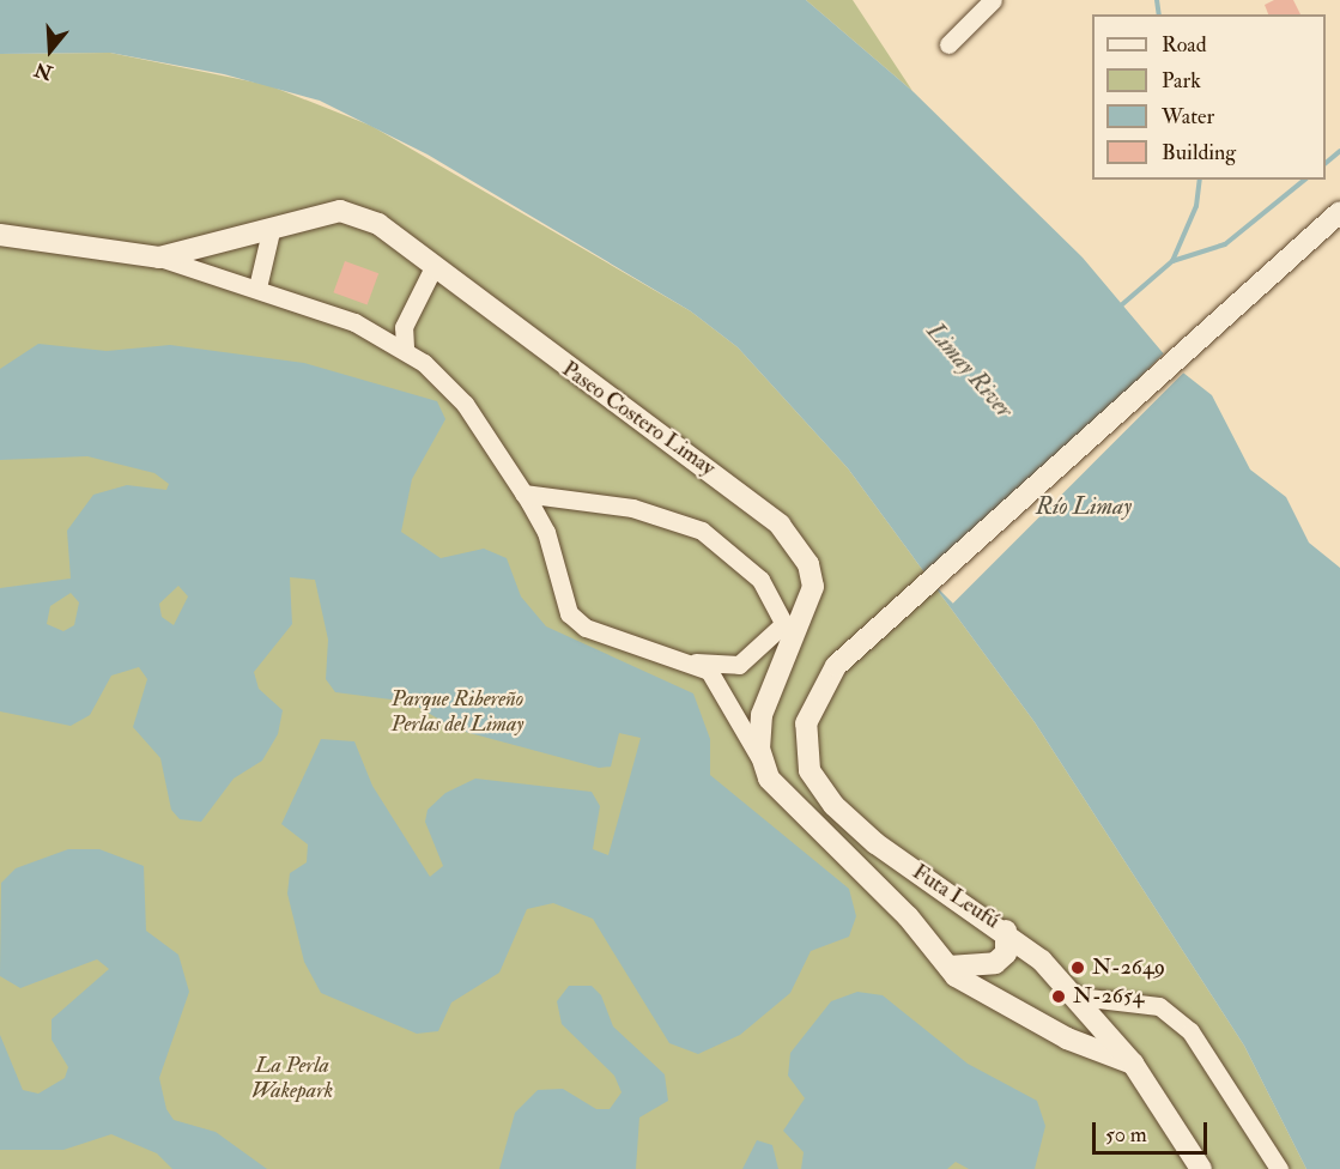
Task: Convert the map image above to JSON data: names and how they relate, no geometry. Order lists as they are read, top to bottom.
{
  "streets": {
    "street": ["Paseo Costero Limay", "Futa Leufú"]
  },
  "water": ["Limay River", "Río Limay"],
  "parks": ["Parque Ribereño Perlas del Limay", "La Perla Wakepark"],
  "places": ["N-2649", "N-2654"],
  "legend": [
    "Road",
    "Park",
    "Water",
    "Building"
  ],
  "scale_bar": "50 m",
  "north": "bottom"
}
